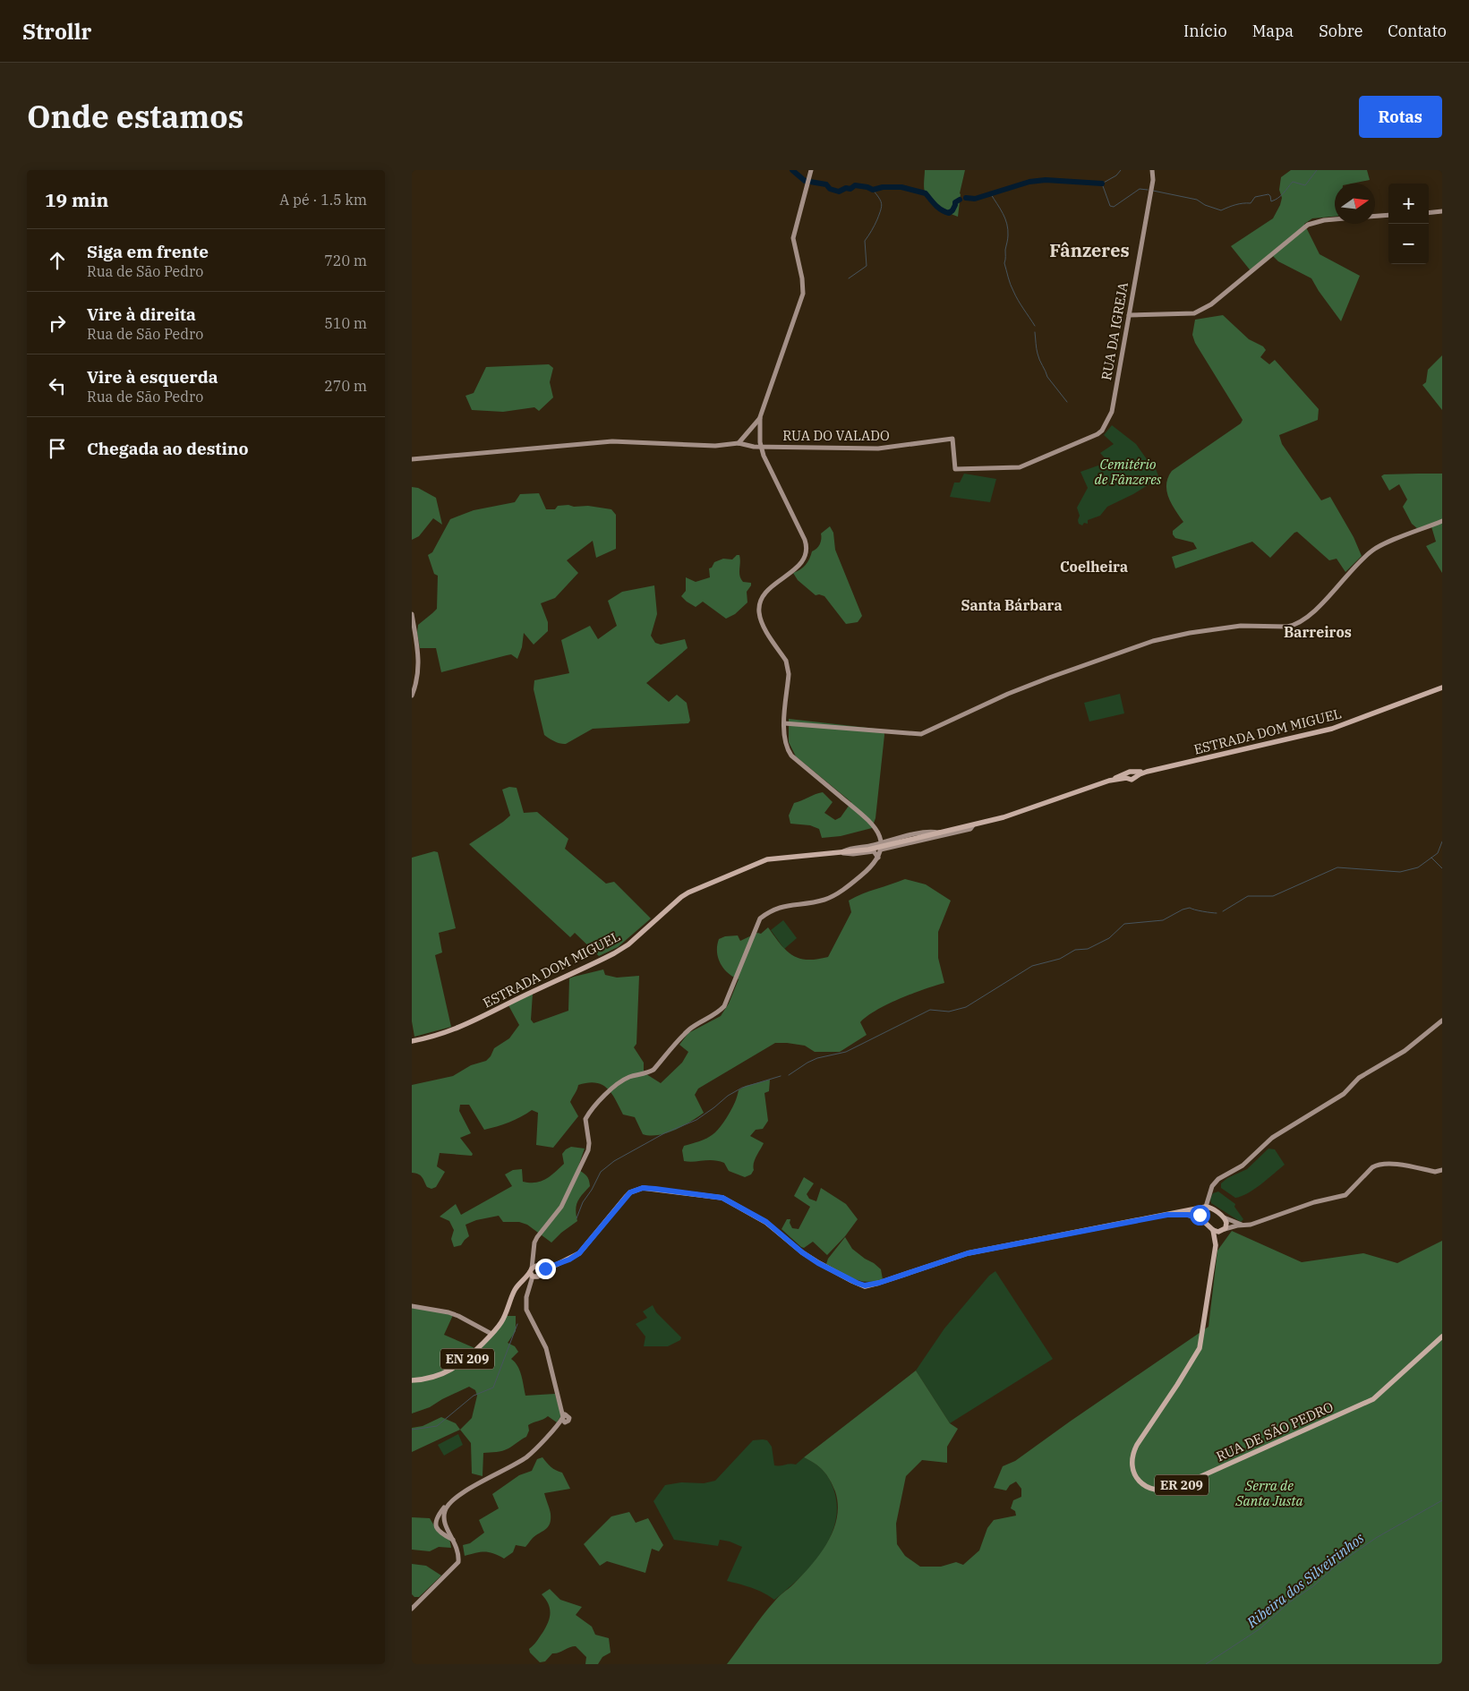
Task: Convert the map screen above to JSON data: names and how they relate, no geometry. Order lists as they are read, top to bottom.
{
  "streets": {
    "main road": [
      "ESTRADA DOM MIGUEL",
      "EN 209",
      "RUA DE SÃO PEDRO",
      "ER 209"
    ],
    "street": ["RUA DA IGREJA", "RUA DO VALADO"]
  },
  "crossings": [
    ["RUA DA IGREJA", "RUA DO VALADO"],
    ["RUA DE SÃO PEDRO", "ER 209"]
  ],
  "districts": [
    "Fânzeres",
    "Coelheira",
    "Santa Bárbara",
    "Barreiros"
  ],
  "water": ["Ribeira dos Silveirinhos"],
  "parks": ["Cemitério de Fânzeres", "Serra de Santa Justa"],
  "north": "right",
  "page": {
    "header": "Strollr",
    "nav": [
      "Início",
      "Mapa",
      "Sobre",
      "Contato"
    ],
    "title": "Onde estamos",
    "buttons": "Rotas",
    "heading": ["19 min", "A pé · 1.5 km"],
    "map_buttons": ["+", "−"],
    "list": [
      ["Siga em frente", "Rua de São Pedro", "720 m"],
      ["Vire à direita", "Rua de São Pedro", "510 m"],
      ["Vire à esquerda", "Rua de São Pedro", "270 m"],
      "Chegada ao destino"
    ]
  }
}
